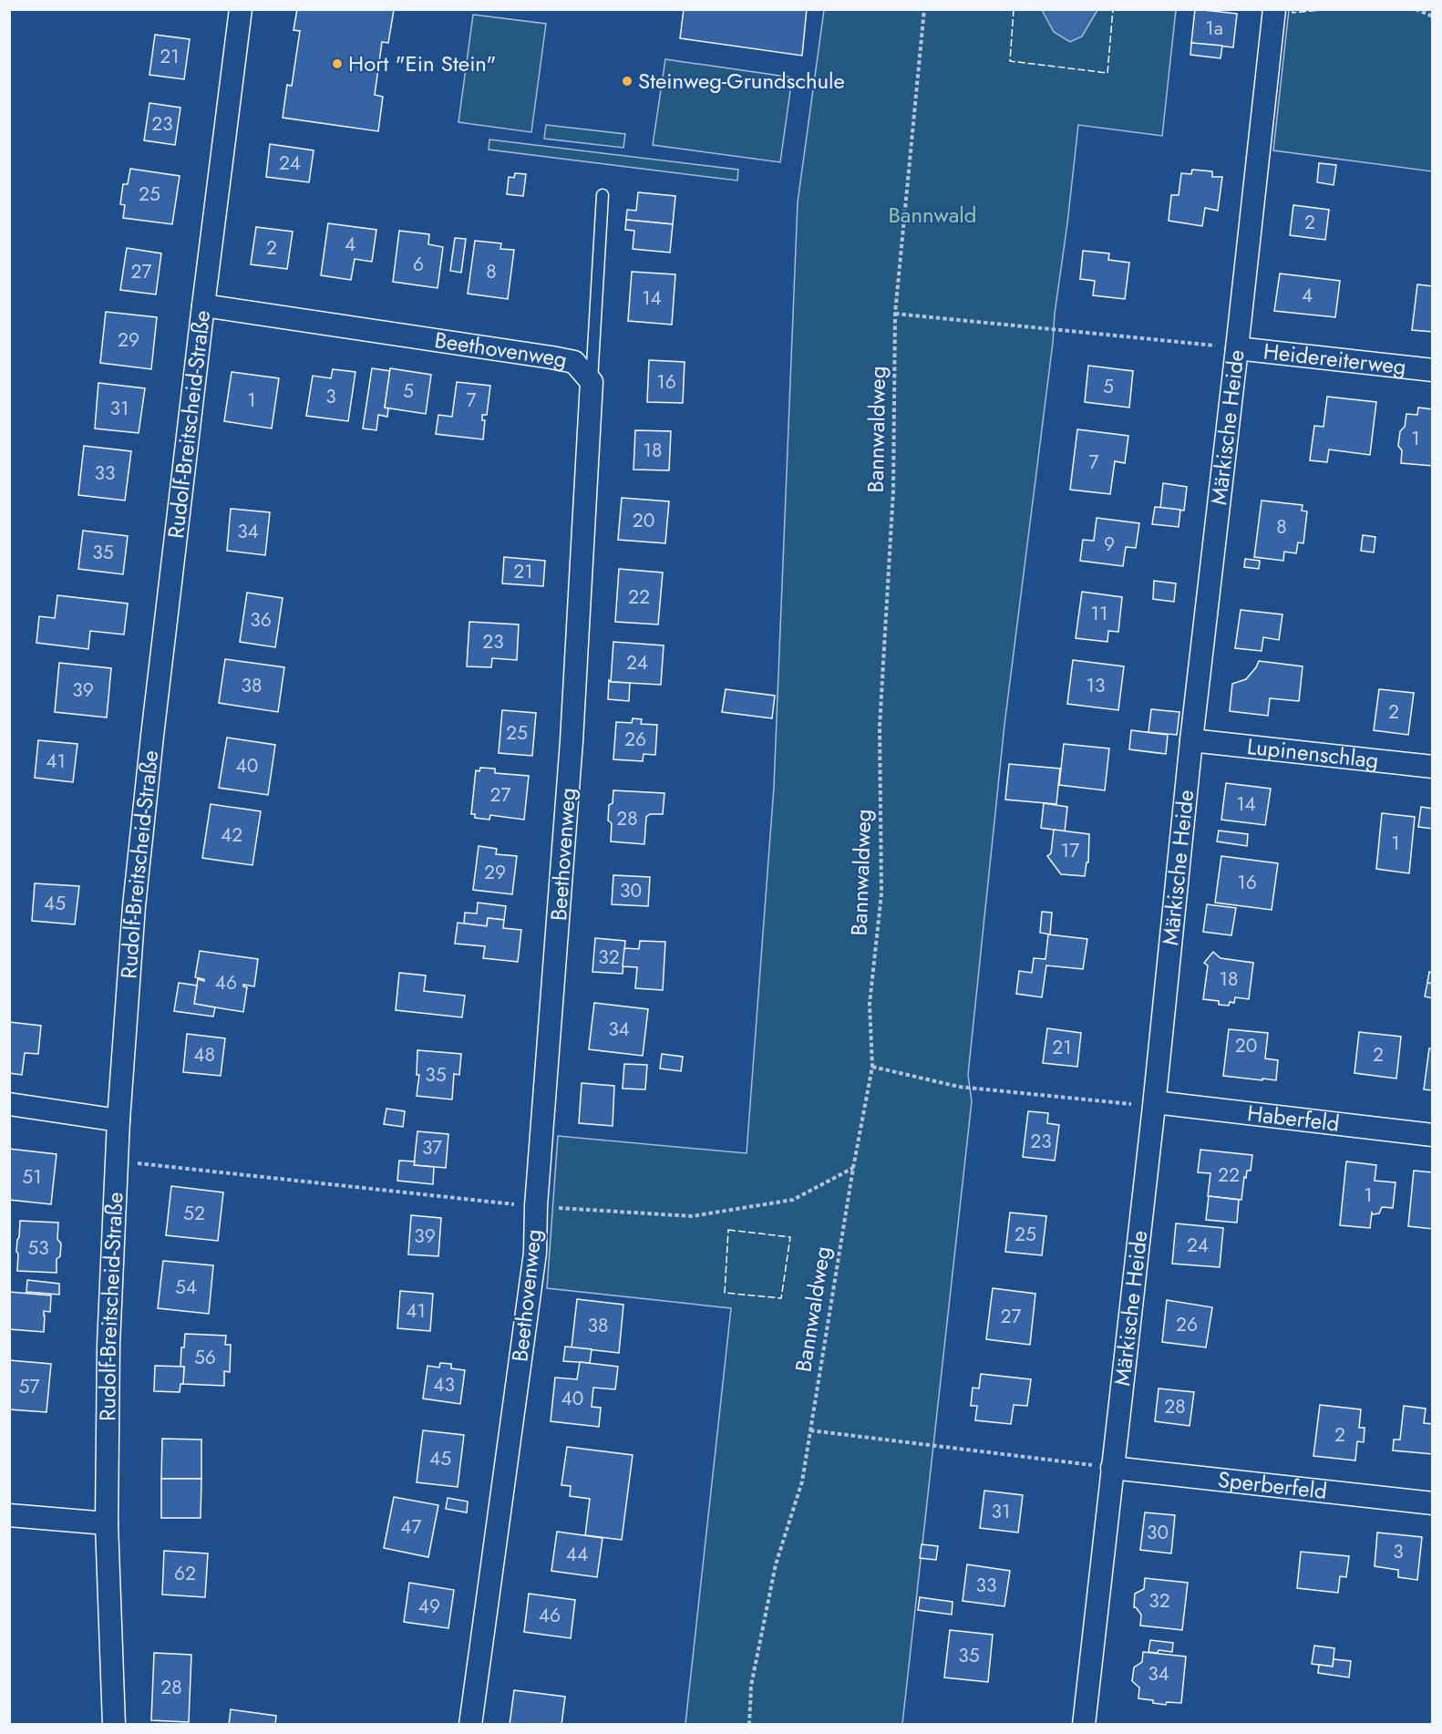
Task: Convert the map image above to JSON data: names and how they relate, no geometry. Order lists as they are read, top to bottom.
{
  "streets": {
    "street": [
      "Beethovenweg",
      "Heidereiterweg",
      "Rudolf-Breitscheid-Straße",
      "Märkische Heide",
      "Lupinenschlag",
      "Haberfeld",
      "Sperberfeld"
    ],
    "path": ["Bannwaldweg"]
  },
  "crossings": [
    ["Beethovenweg", "Rudolf-Breitscheid-Straße"],
    ["Heidereiterweg", "Märkische Heide"],
    ["Märkische Heide", "Lupinenschlag"],
    ["Märkische Heide", "Haberfeld"],
    ["Märkische Heide", "Sperberfeld"]
  ],
  "parks": ["Bannwald"],
  "places": ["Hort \"Ein Stein\"", "Steinweg-Grundschule"],
  "house_numbers": [
    "1a",
    "21",
    "23",
    "24",
    "25",
    "2",
    "4",
    "2",
    "6",
    "27",
    "8",
    "4",
    "14",
    "29",
    "16",
    "5",
    "5",
    "3",
    "1",
    "7",
    "31",
    "1",
    "18",
    "7",
    "33",
    "20",
    "8",
    "34",
    "9",
    "35",
    "21",
    "22",
    "11",
    "36",
    "23",
    "24",
    "38",
    "13",
    "39",
    "2",
    "25",
    "26",
    "41",
    "40",
    "27",
    "14",
    "28",
    "42",
    "1",
    "17",
    "29",
    "16",
    "30",
    "45",
    "32",
    "18",
    "46",
    "34",
    "20",
    "21",
    "48",
    "2",
    "35",
    "23",
    "37",
    "22",
    "51",
    "1",
    "52",
    "25",
    "39",
    "24",
    "53",
    "54",
    "41",
    "27",
    "26",
    "38",
    "56",
    "43",
    "57",
    "40",
    "28",
    "2",
    "45",
    "31",
    "47",
    "30",
    "3",
    "44",
    "62",
    "33",
    "32",
    "49",
    "46",
    "35",
    "34",
    "28"
  ]
}
